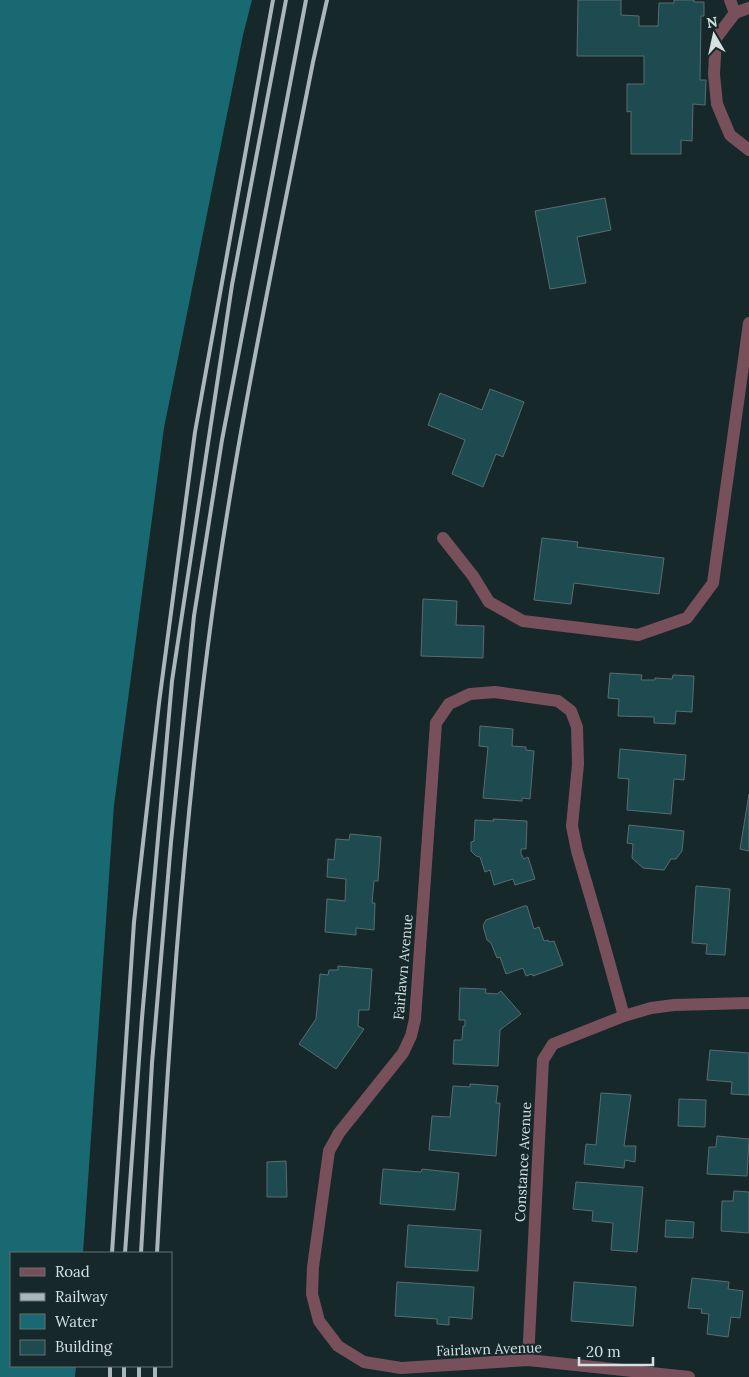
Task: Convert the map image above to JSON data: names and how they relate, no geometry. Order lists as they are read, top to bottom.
{
  "streets": {
    "street": ["Fairlawn Avenue", "Constance Avenue"]
  },
  "crossings": [
    ["Fairlawn Avenue", "Constance Avenue"]
  ],
  "legend": [
    "Road",
    "Railway",
    "Water",
    "Building"
  ],
  "scale_bar": "20 m",
  "north": "top"
}
